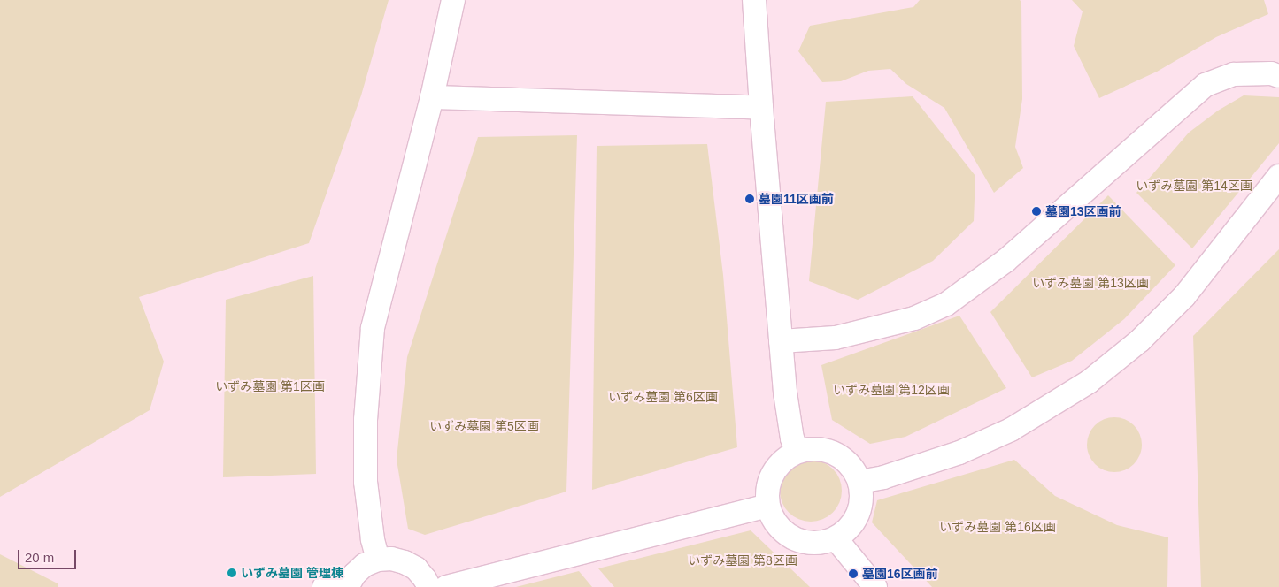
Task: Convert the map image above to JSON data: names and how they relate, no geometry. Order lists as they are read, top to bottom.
{
  "parks": [
    "いずみ墓園 第14区画",
    "いずみ墓園 第13区画",
    "いずみ墓園 第1区画",
    "いずみ墓園 第12区画",
    "いずみ墓園 第6区画",
    "いずみ墓園 第5区画",
    "いずみ墓園 第16区画",
    "いずみ墓園 第8区画"
  ],
  "places": [
    "墓園11区画前",
    "墓園13区画前",
    "いずみ墓園 管理棟",
    "墓園16区画前"
  ],
  "scale_bar": "20 m"
}
